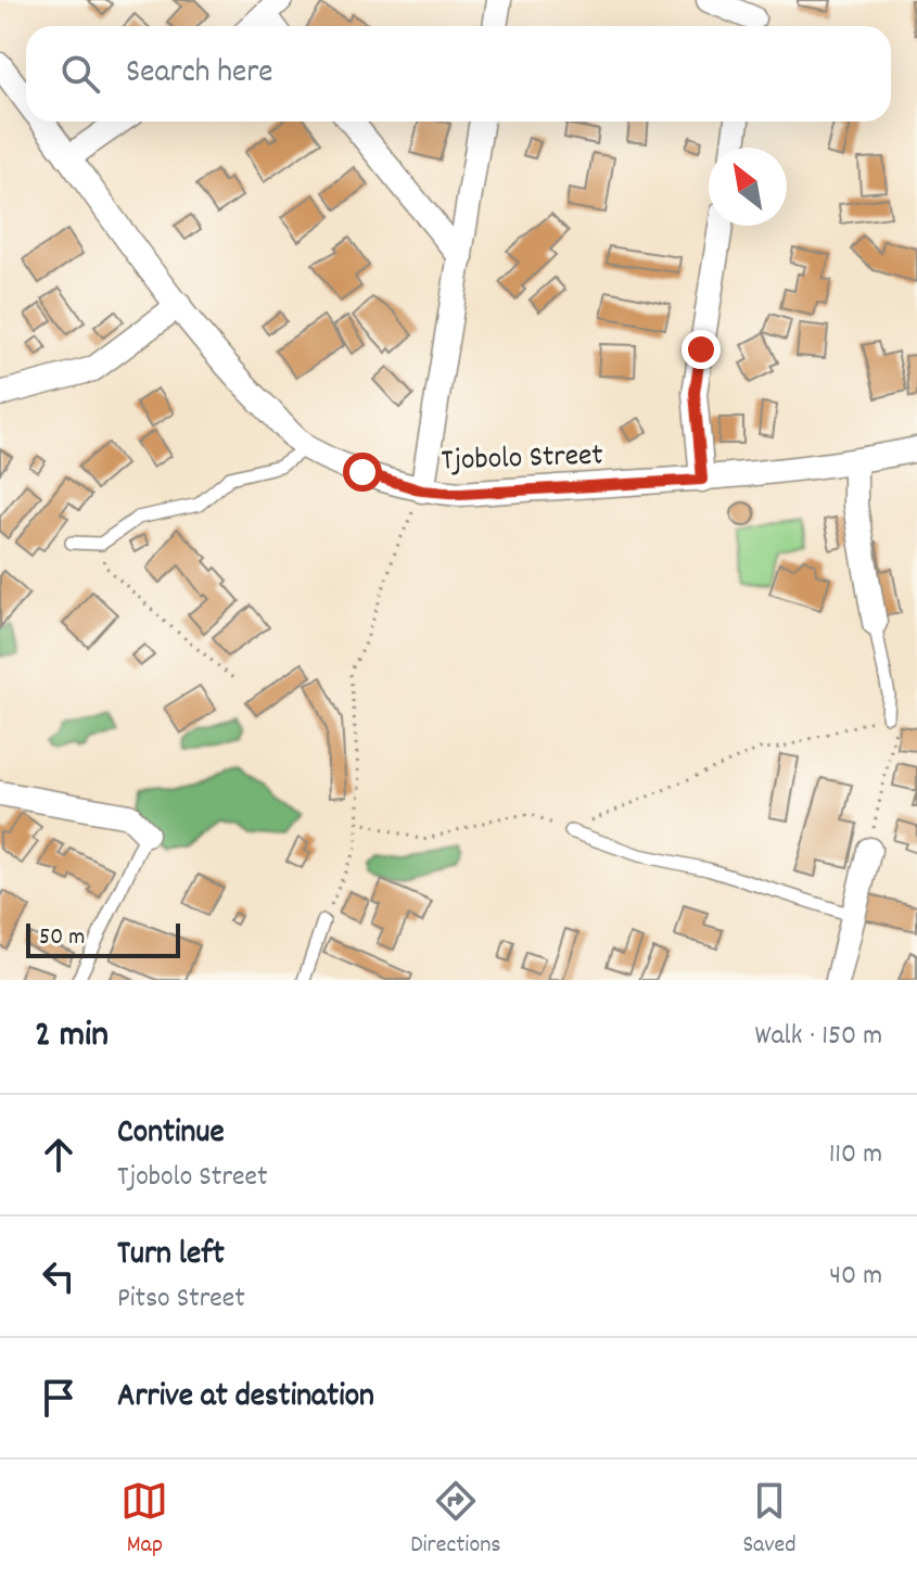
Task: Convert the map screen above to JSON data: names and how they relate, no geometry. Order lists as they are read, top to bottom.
{
  "streets": {
    "street": ["Tjobolo Street"]
  },
  "scale_bar": "50 m",
  "north": "top left",
  "page": {
    "search": "Search here",
    "scale": "50 m",
    "heading": ["2 min", "Walk · 150 m"],
    "list": [
      ["Continue", "Tjobolo Street", "110 m"],
      ["Turn left", "Pitso Street", "40 m"],
      "Arrive at destination"
    ],
    "nav": ["Map", "Directions", "Saved"]
  }
}
